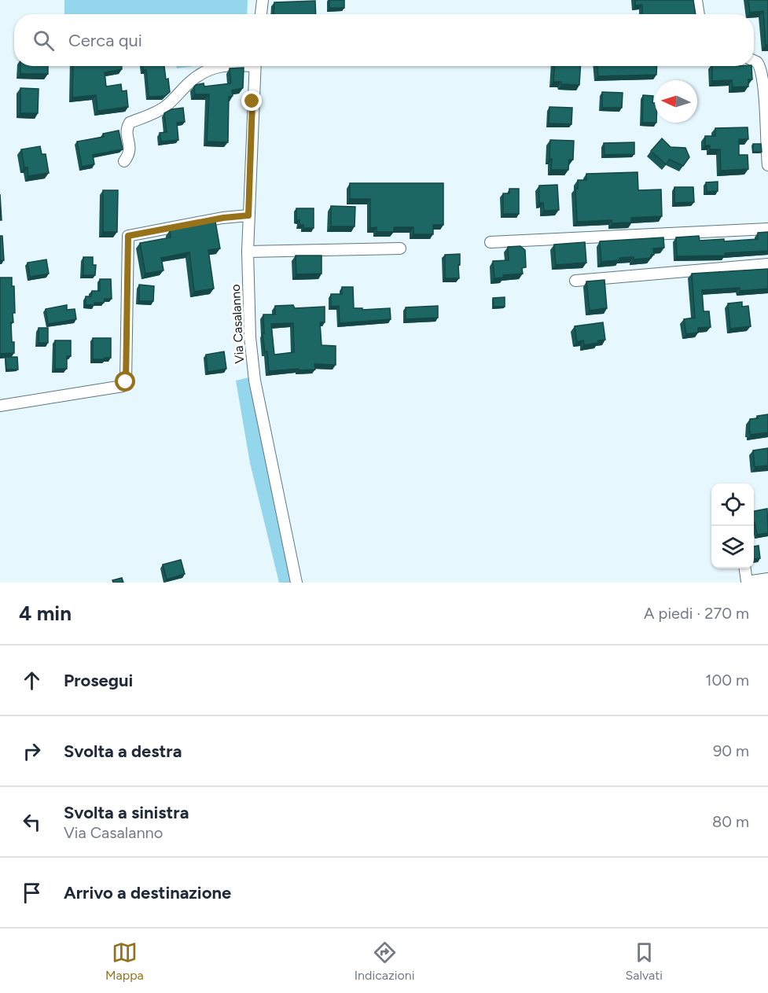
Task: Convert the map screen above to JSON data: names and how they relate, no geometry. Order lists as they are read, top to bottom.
{
  "streets": {
    "street": ["Via Casalanno"]
  },
  "north": "left",
  "page": {
    "search": "Cerca qui",
    "heading": ["4 min", "A piedi · 270 m"],
    "list": [
      ["Prosegui", "100 m"],
      ["Svolta a destra", "90 m"],
      ["Svolta a sinistra", "Via Casalanno", "80 m"],
      "Arrivo a destinazione"
    ],
    "nav": ["Mappa", "Indicazioni", "Salvati"]
  }
}
